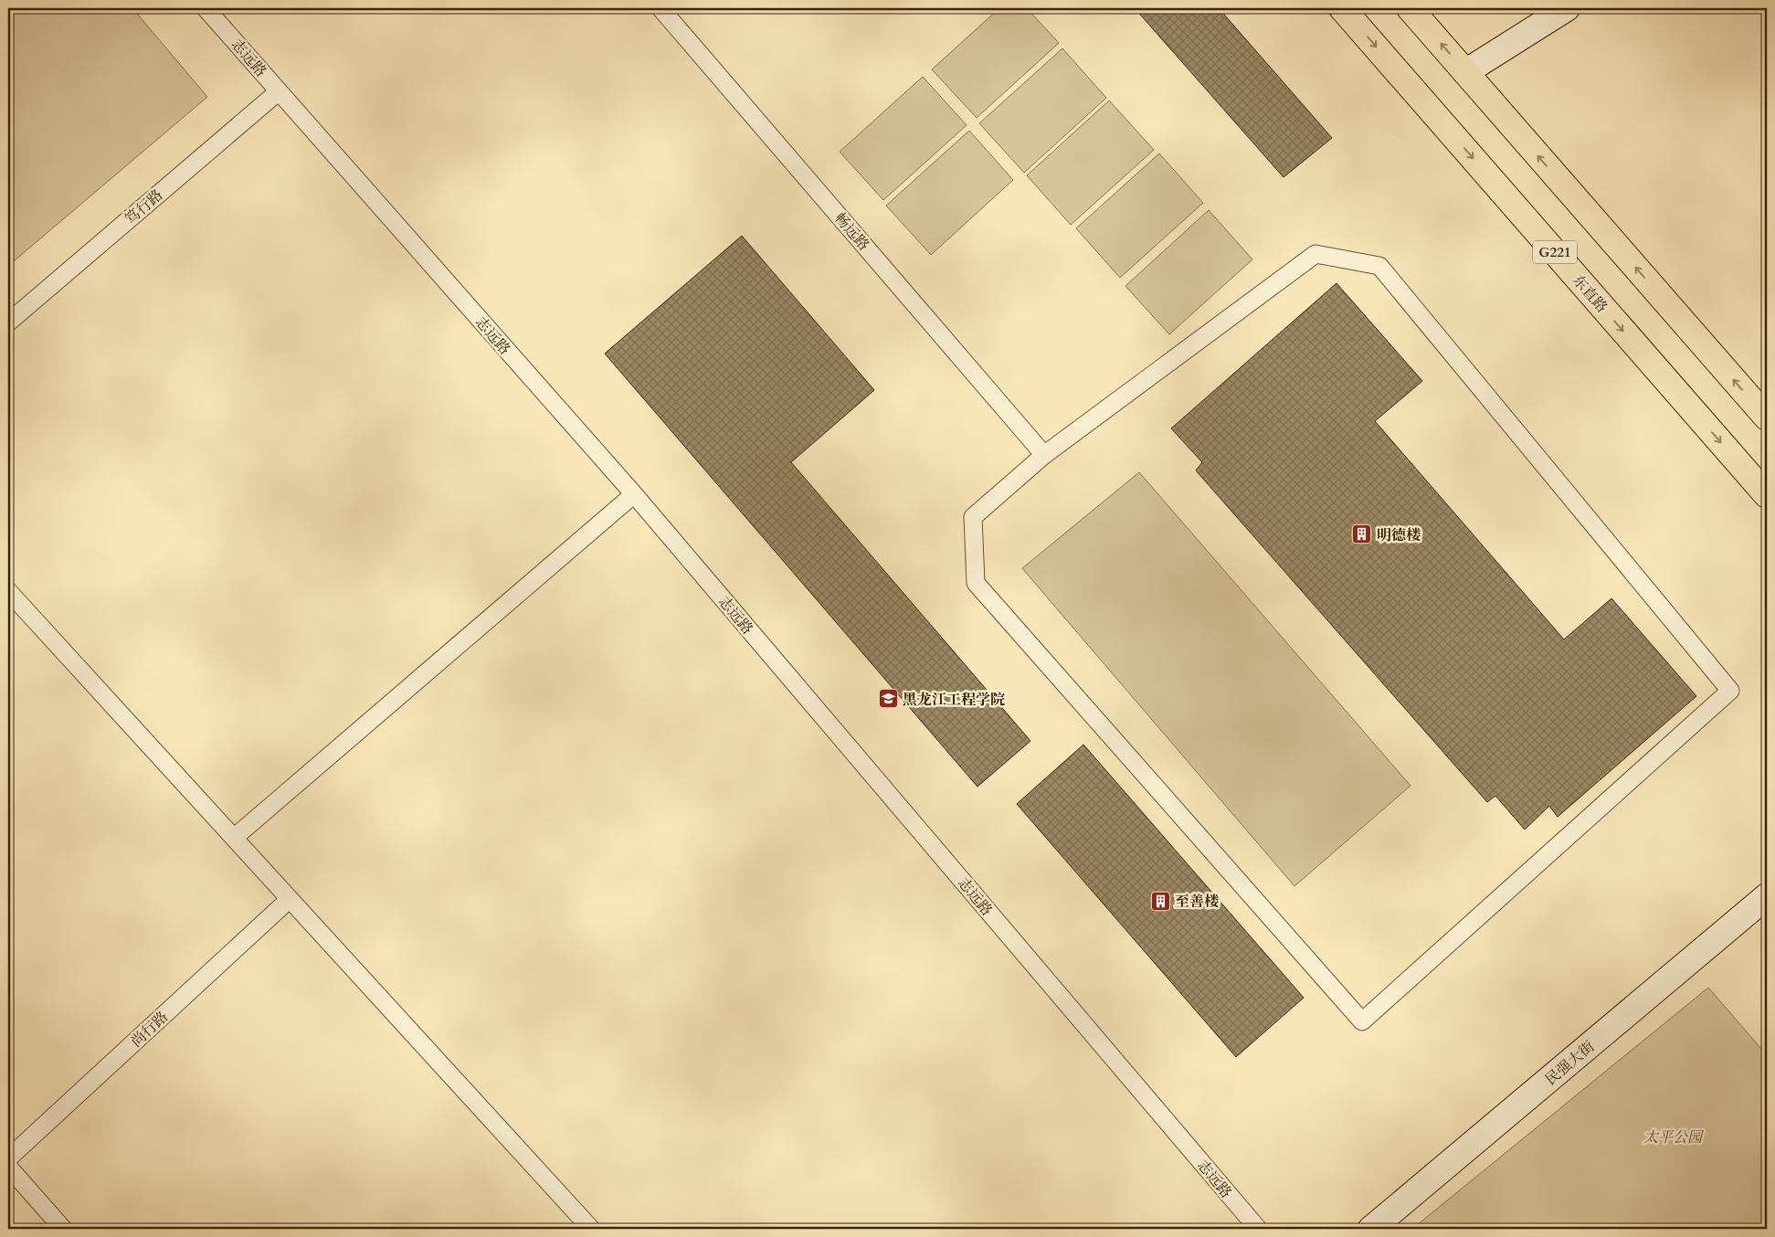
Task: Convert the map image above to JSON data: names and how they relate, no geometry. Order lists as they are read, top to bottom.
{
  "streets": {
    "highway": ["G221", "东直路"],
    "street": ["民强大街"],
    "lane": [
      "志远路",
      "笃行路",
      "畅远路",
      "尚行路"
    ]
  },
  "crossings": [
    ["志远路", "笃行路"]
  ],
  "parks": ["太平公园"],
  "places": {
    "building": ["明德楼", "至善楼"],
    "school or university": ["黑龙江工程学院"]
  }
}
